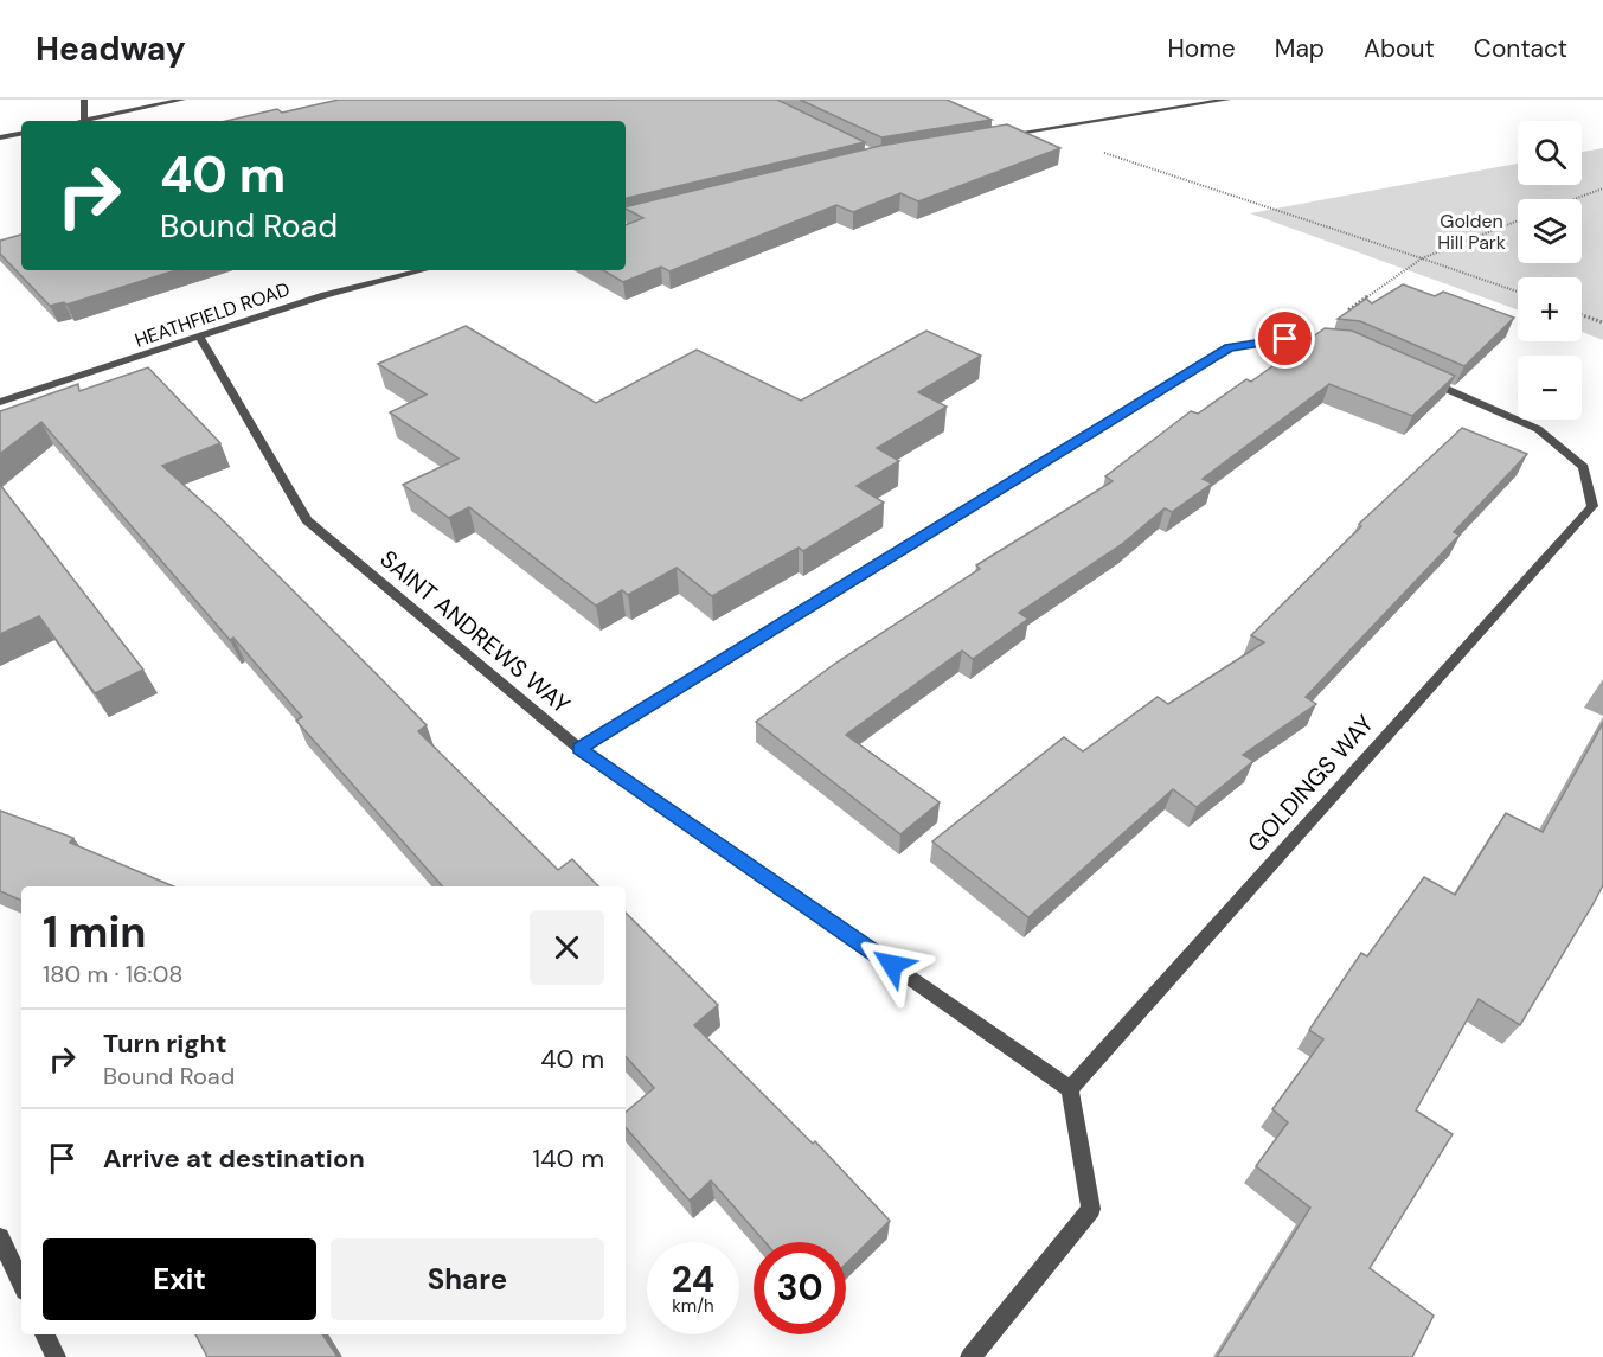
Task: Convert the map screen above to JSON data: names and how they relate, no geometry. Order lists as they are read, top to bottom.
{
  "streets": {
    "street": ["HEATHFIELD ROAD", "SAINT ANDREWS WAY", "GOLDINGS WAY"]
  },
  "crossings": [
    ["HEATHFIELD ROAD", "SAINT ANDREWS WAY"],
    ["SAINT ANDREWS WAY", "GOLDINGS WAY"]
  ],
  "parks": ["Golden Hill Park"],
  "page": {
    "header": "Headway",
    "nav": [
      "Home",
      "Map",
      "About",
      "Contact"
    ],
    "map_buttons": ["+", "−"],
    "turn": ["40 m", "Bound Road"],
    "heading": ["1 min", "180 m · 16:08"],
    "list": [
      {
        "name": "Turn right",
        "note": "Bound Road",
        "value": "40 m"
      },
      {
        "name": "Arrive at destination",
        "value": "140 m"
      }
    ],
    "buttons": ["Exit", "Share"],
    "speed": "24 km/h",
    "limit": "30"
  }
}
